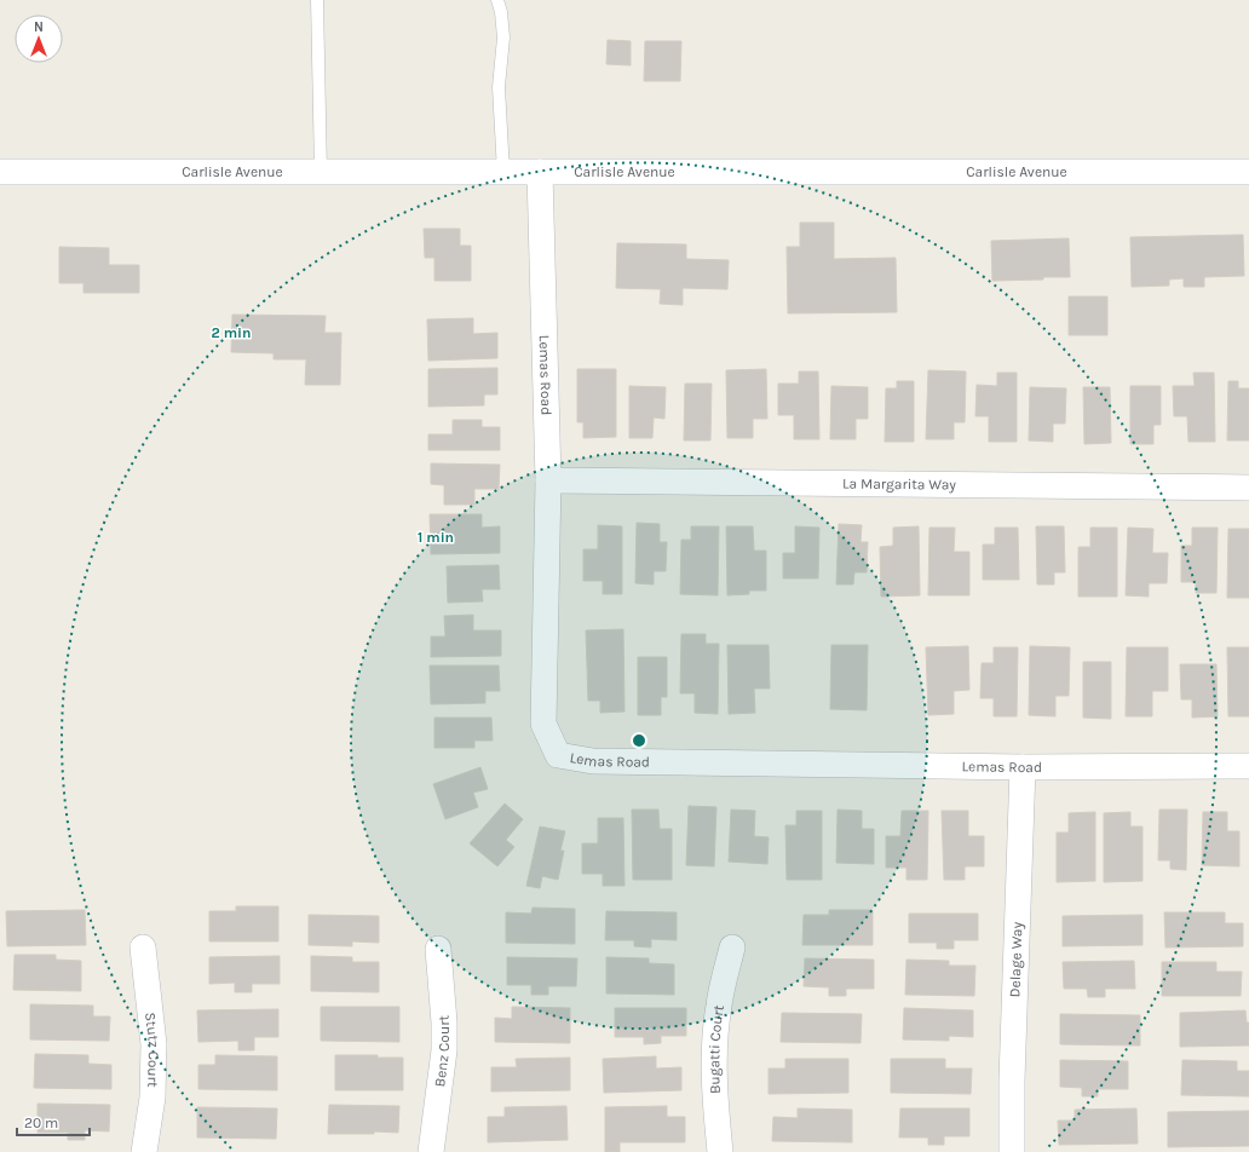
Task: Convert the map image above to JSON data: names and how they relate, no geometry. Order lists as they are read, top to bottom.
{
  "streets": {
    "street": [
      "Carlisle Avenue",
      "Lemas Road",
      "La Margarita Way",
      "Delage Way",
      "Bugatti Court",
      "Stutz Court",
      "Benz Court"
    ]
  },
  "crossings": [
    ["Carlisle Avenue", "Lemas Road"],
    ["Lemas Road", "La Margarita Way"],
    ["Lemas Road", "Delage Way"]
  ],
  "scale_bar": "20 m",
  "north": "top",
  "rings": ["2 min", "1 min"]
}
